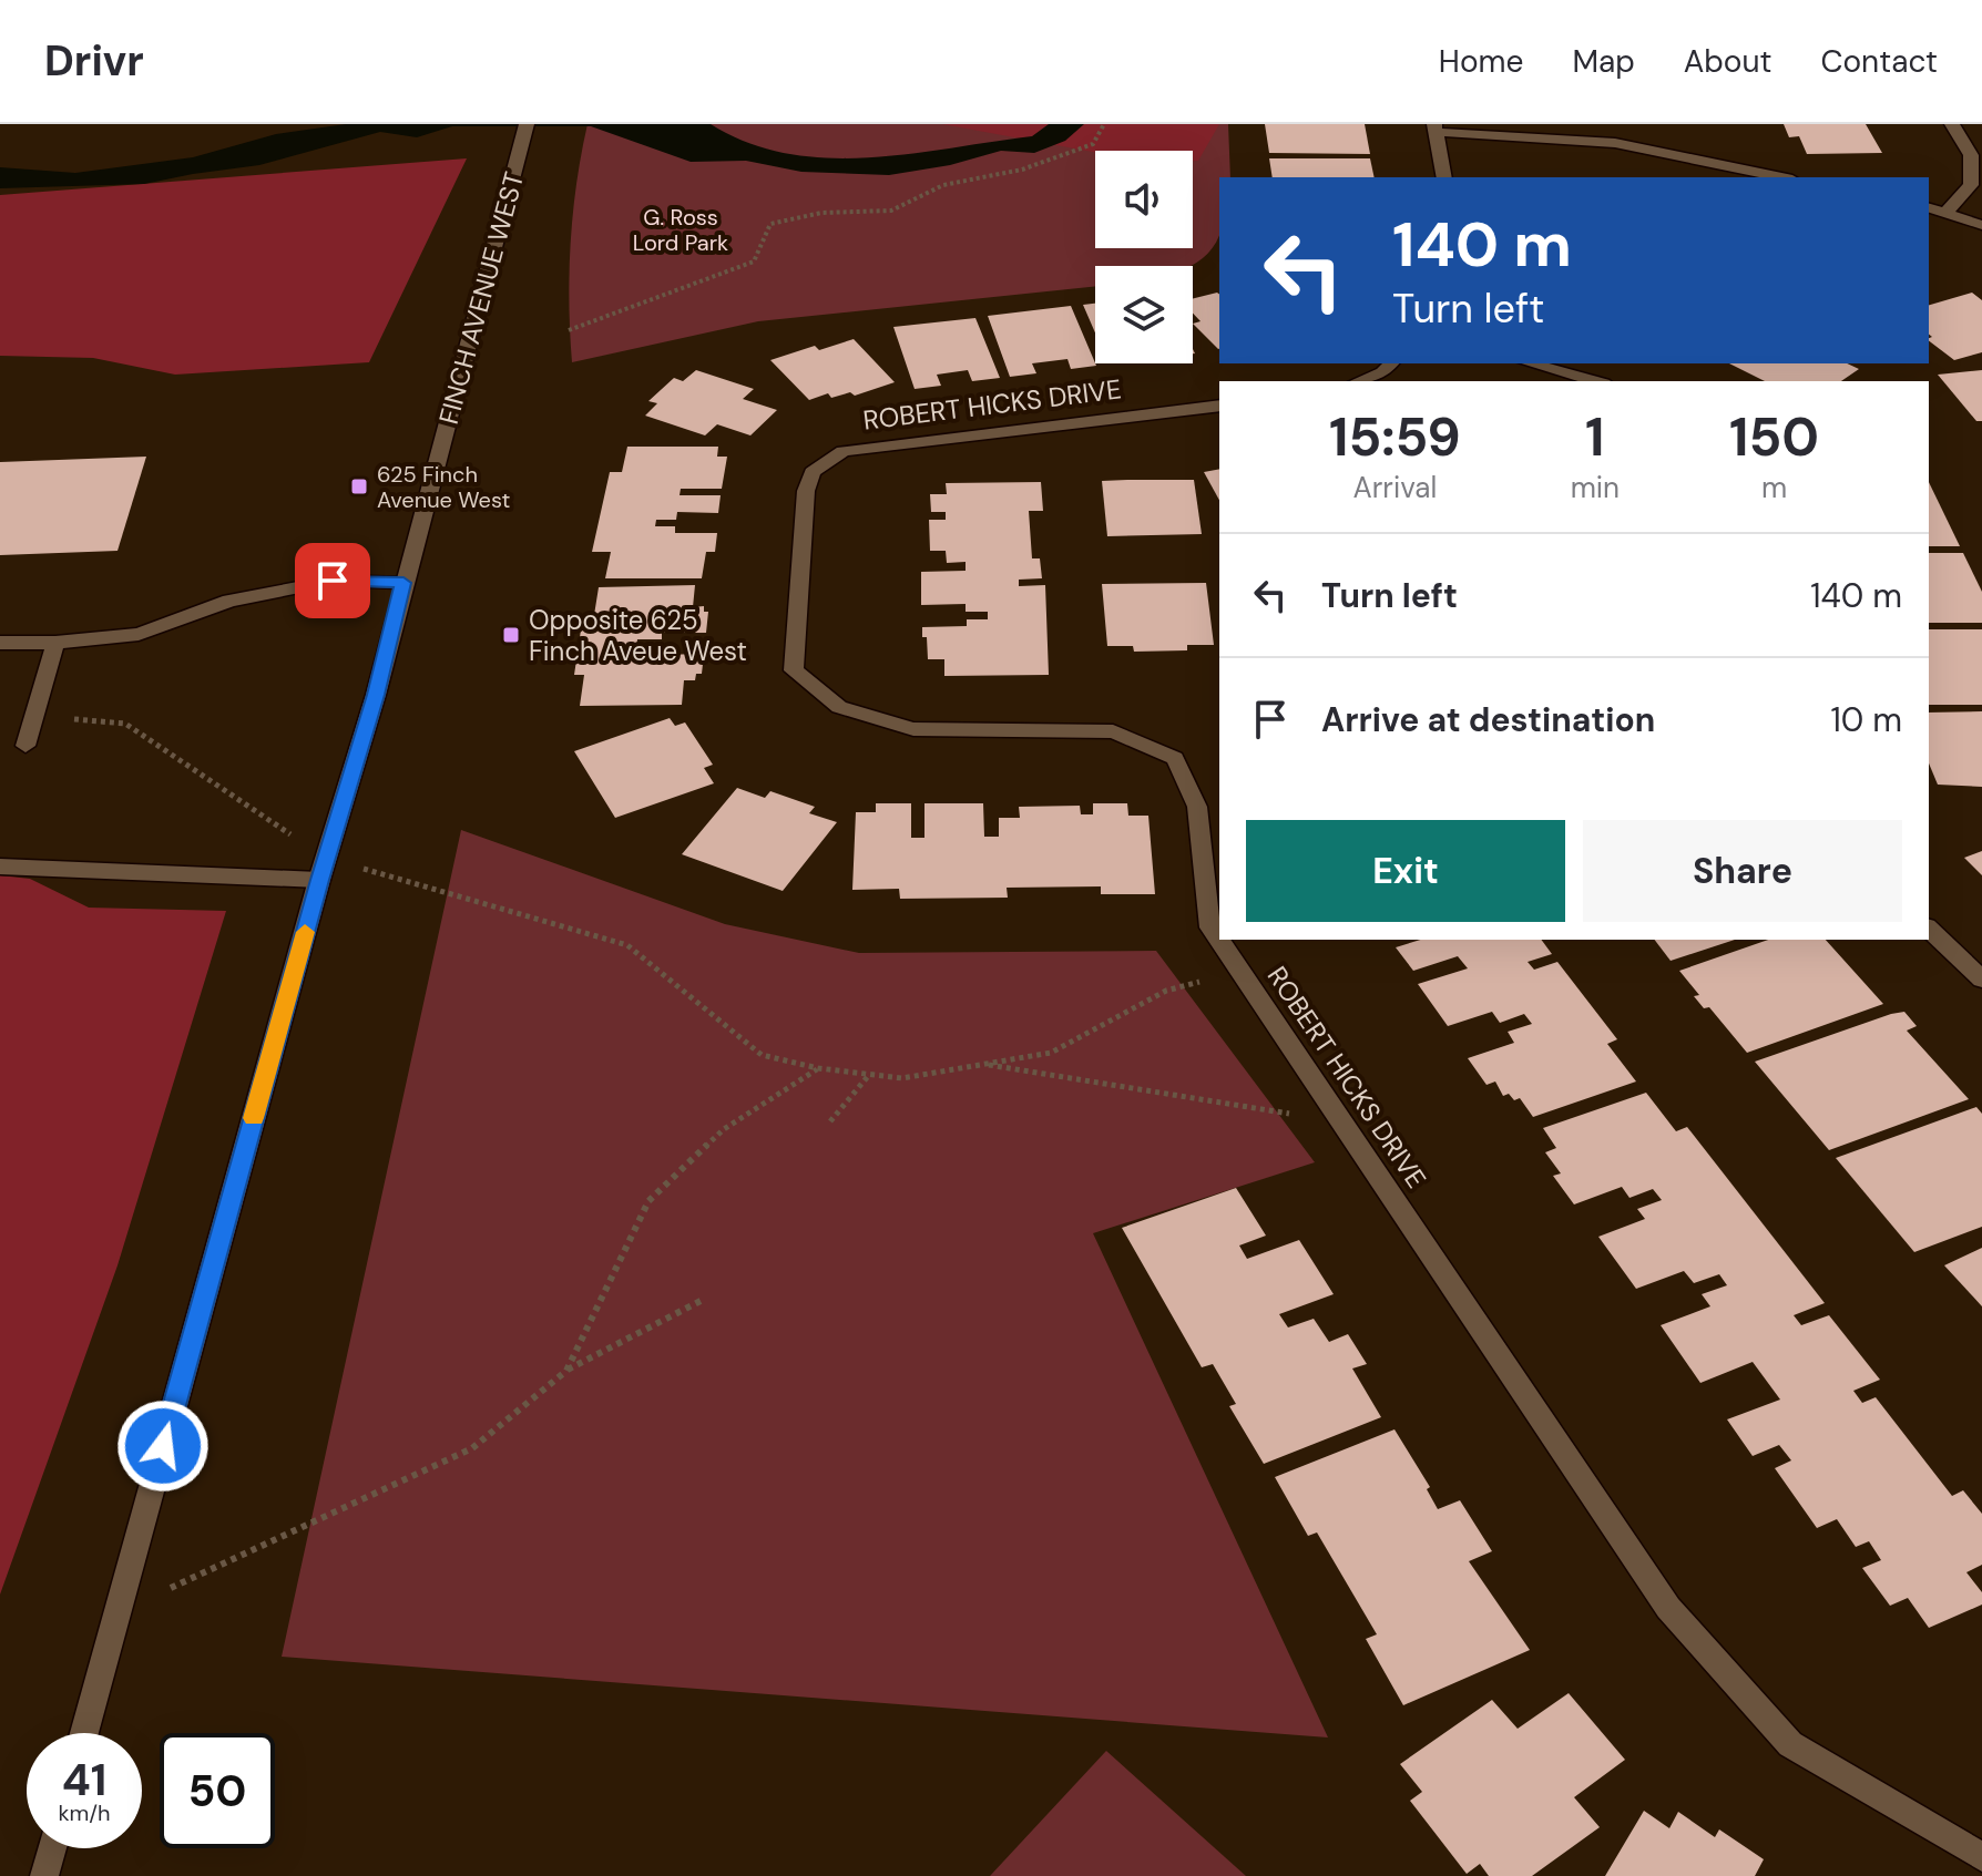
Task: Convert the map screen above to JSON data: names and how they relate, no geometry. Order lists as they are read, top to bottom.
{
  "streets": {
    "street": ["FINCH AVENUE WEST", "ROBERT HICKS DRIVE"]
  },
  "parks": ["G. Ross Lord Park"],
  "places": {
    "transit": ["625 Finch Avenue West", "Opposite 625 Finch Aveue West"]
  },
  "page": {
    "header": "Drivr",
    "nav": [
      "Home",
      "Map",
      "About",
      "Contact"
    ],
    "turn": ["140 m", "Turn left"],
    "eta": [
      "15:59",
      "Arrival",
      "1",
      "min",
      "150",
      "m"
    ],
    "list": [
      {
        "name": "Turn left",
        "value": "140 m"
      },
      {
        "name": "Arrive at destination",
        "value": "10 m"
      }
    ],
    "buttons": ["Exit", "Share"],
    "speed": "41 km/h",
    "limit": "50"
  }
}
